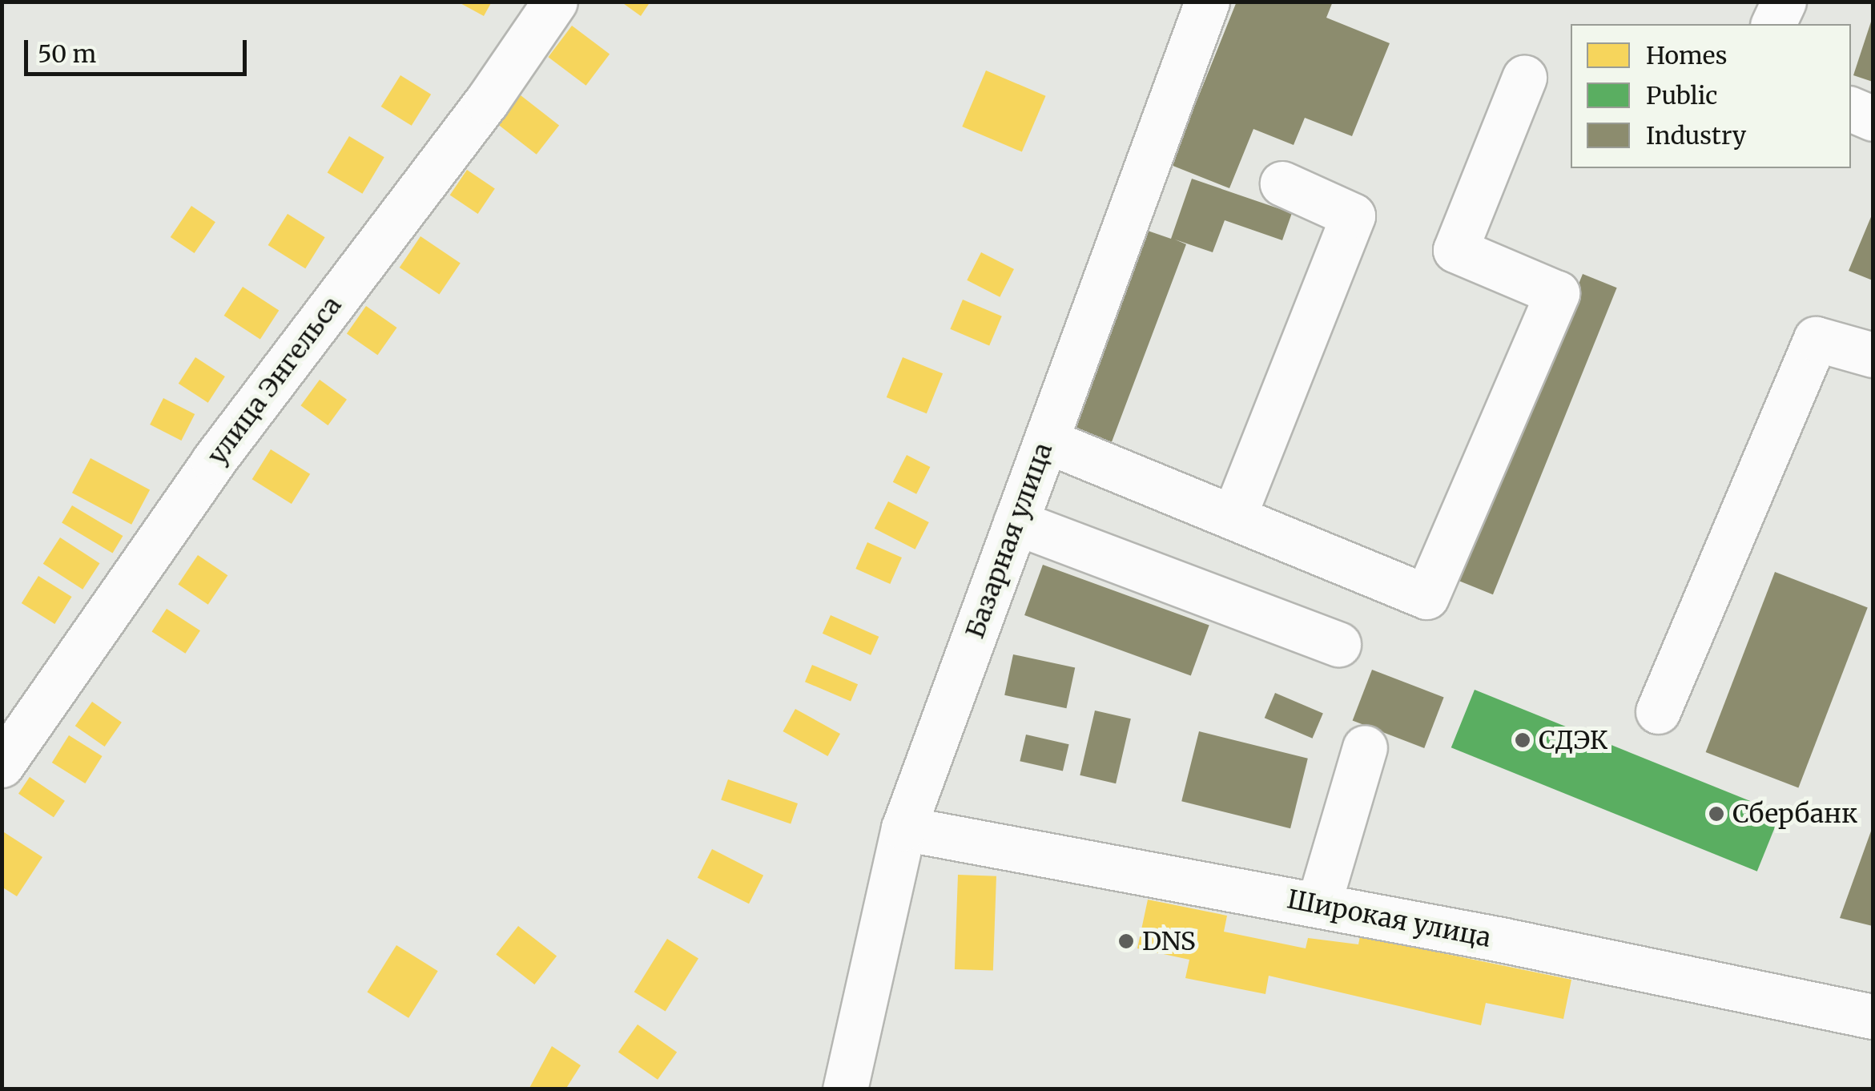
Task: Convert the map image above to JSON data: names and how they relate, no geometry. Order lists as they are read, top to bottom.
{
  "streets": {
    "street": ["улица Энгельса", "Базарная улица", "Широкая улица"]
  },
  "crossings": [
    ["Базарная улица", "Широкая улица"]
  ],
  "places": ["СДЭК", "Сбербанк", "DNS"],
  "legend": ["Homes", "Public", "Industry"],
  "scale_bar": "50 m"
}
